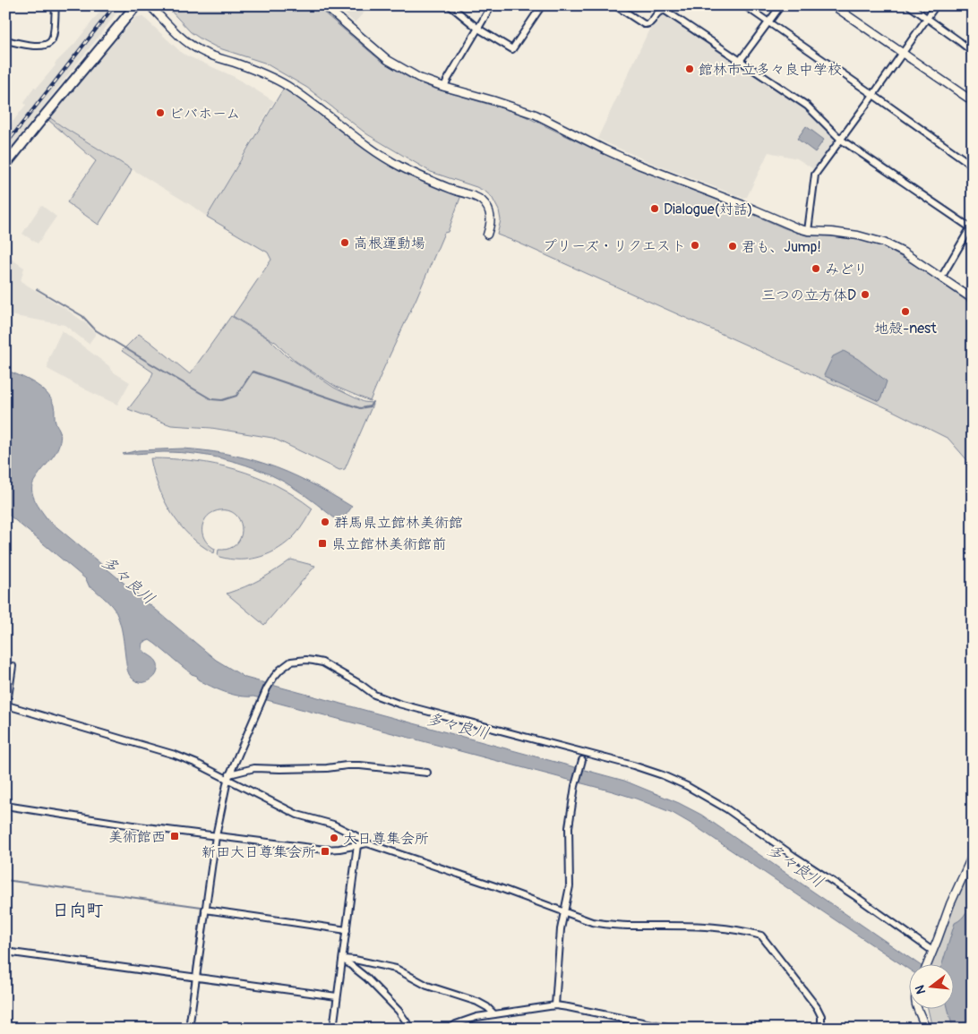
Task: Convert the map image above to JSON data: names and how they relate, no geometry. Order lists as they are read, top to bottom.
{
  "districts": ["日向町"],
  "water": ["多々良川"],
  "places": {
    "other": [
      "館林市立多々良中学校",
      "ビバホーム",
      "Dialogue(対話)",
      "高根運動場",
      "プリーズ・リクエスト",
      "君も、Jump!",
      "みどり",
      "三つの立方体D",
      "地殻-nest",
      "群馬県立館林美術館",
      "大日尊集会所"
    ],
    "transit": ["県立館林美術館前", "美術館西", "新田大日尊集会所"]
  },
  "north": "left"
}
